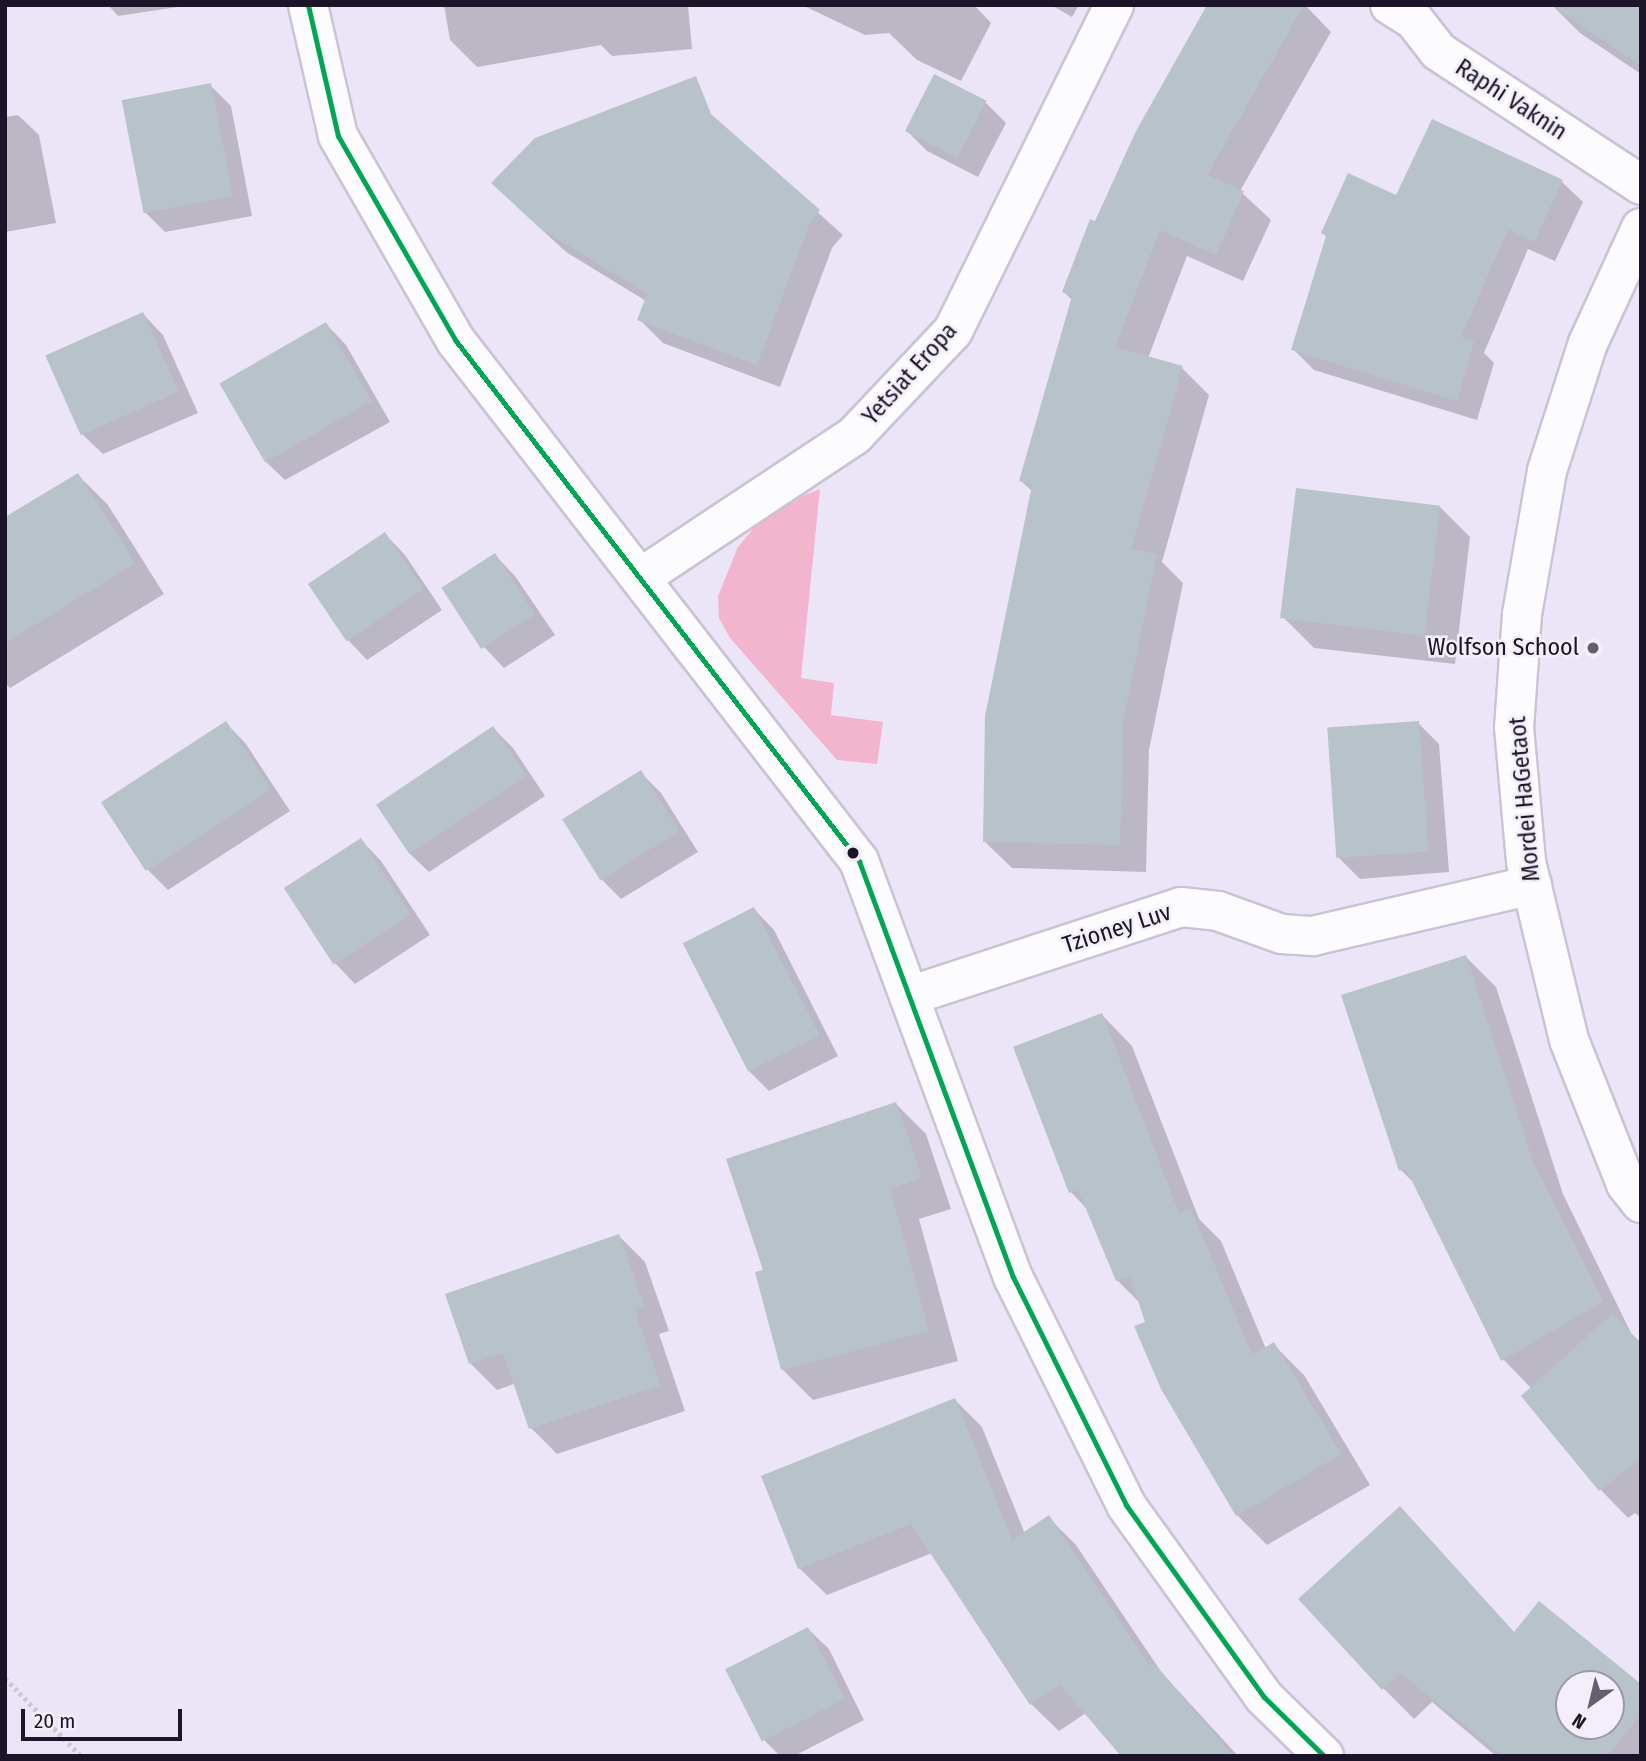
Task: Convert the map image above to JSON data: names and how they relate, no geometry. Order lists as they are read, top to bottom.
{
  "streets": {
    "street": [
      "Raphi Vaknin",
      "Yetsiat Eropa",
      "Mordei HaGetaot",
      "Tzioney Luv"
    ]
  },
  "crossings": [
    ["Mordei HaGetaot", "Tzioney Luv"]
  ],
  "places": ["Wolfson School"],
  "scale_bar": "20 m",
  "north": "bottom left"
}
